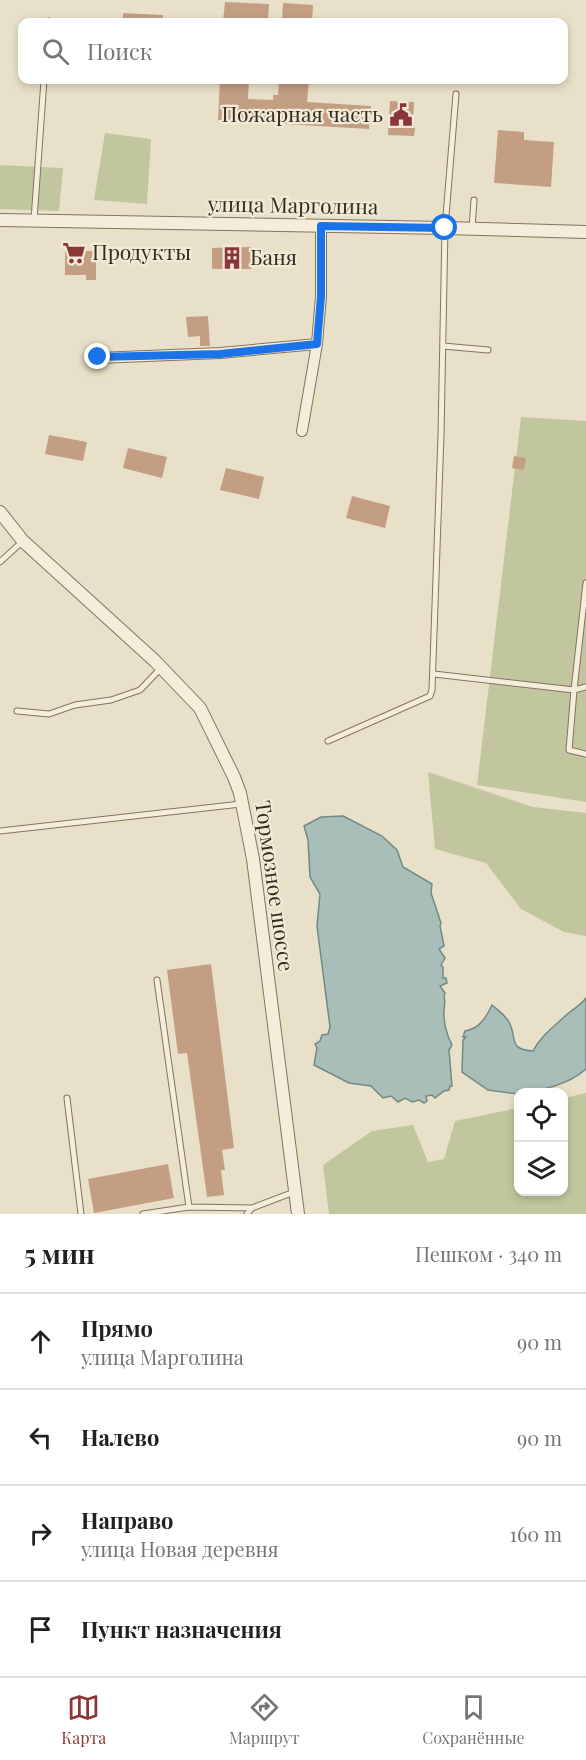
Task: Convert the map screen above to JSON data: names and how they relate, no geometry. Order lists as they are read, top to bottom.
{
  "streets": {
    "street": ["улица Марголина", "Тормозное шоссе"]
  },
  "places": {
    "public building": ["Пожарная часть"],
    "supermarket": ["Продукты"],
    "building": ["Баня"]
  },
  "page": {
    "search": "Поиск",
    "heading": ["5 мин", "Пешком · 340 m"],
    "list": [
      ["Прямо", "улица Марголина", "90 m"],
      ["Налево", "90 m"],
      ["Направо", "улица Новая деревня", "160 m"],
      "Пункт назначения"
    ],
    "nav": ["Карта", "Маршрут", "Сохранённые"]
  }
}
